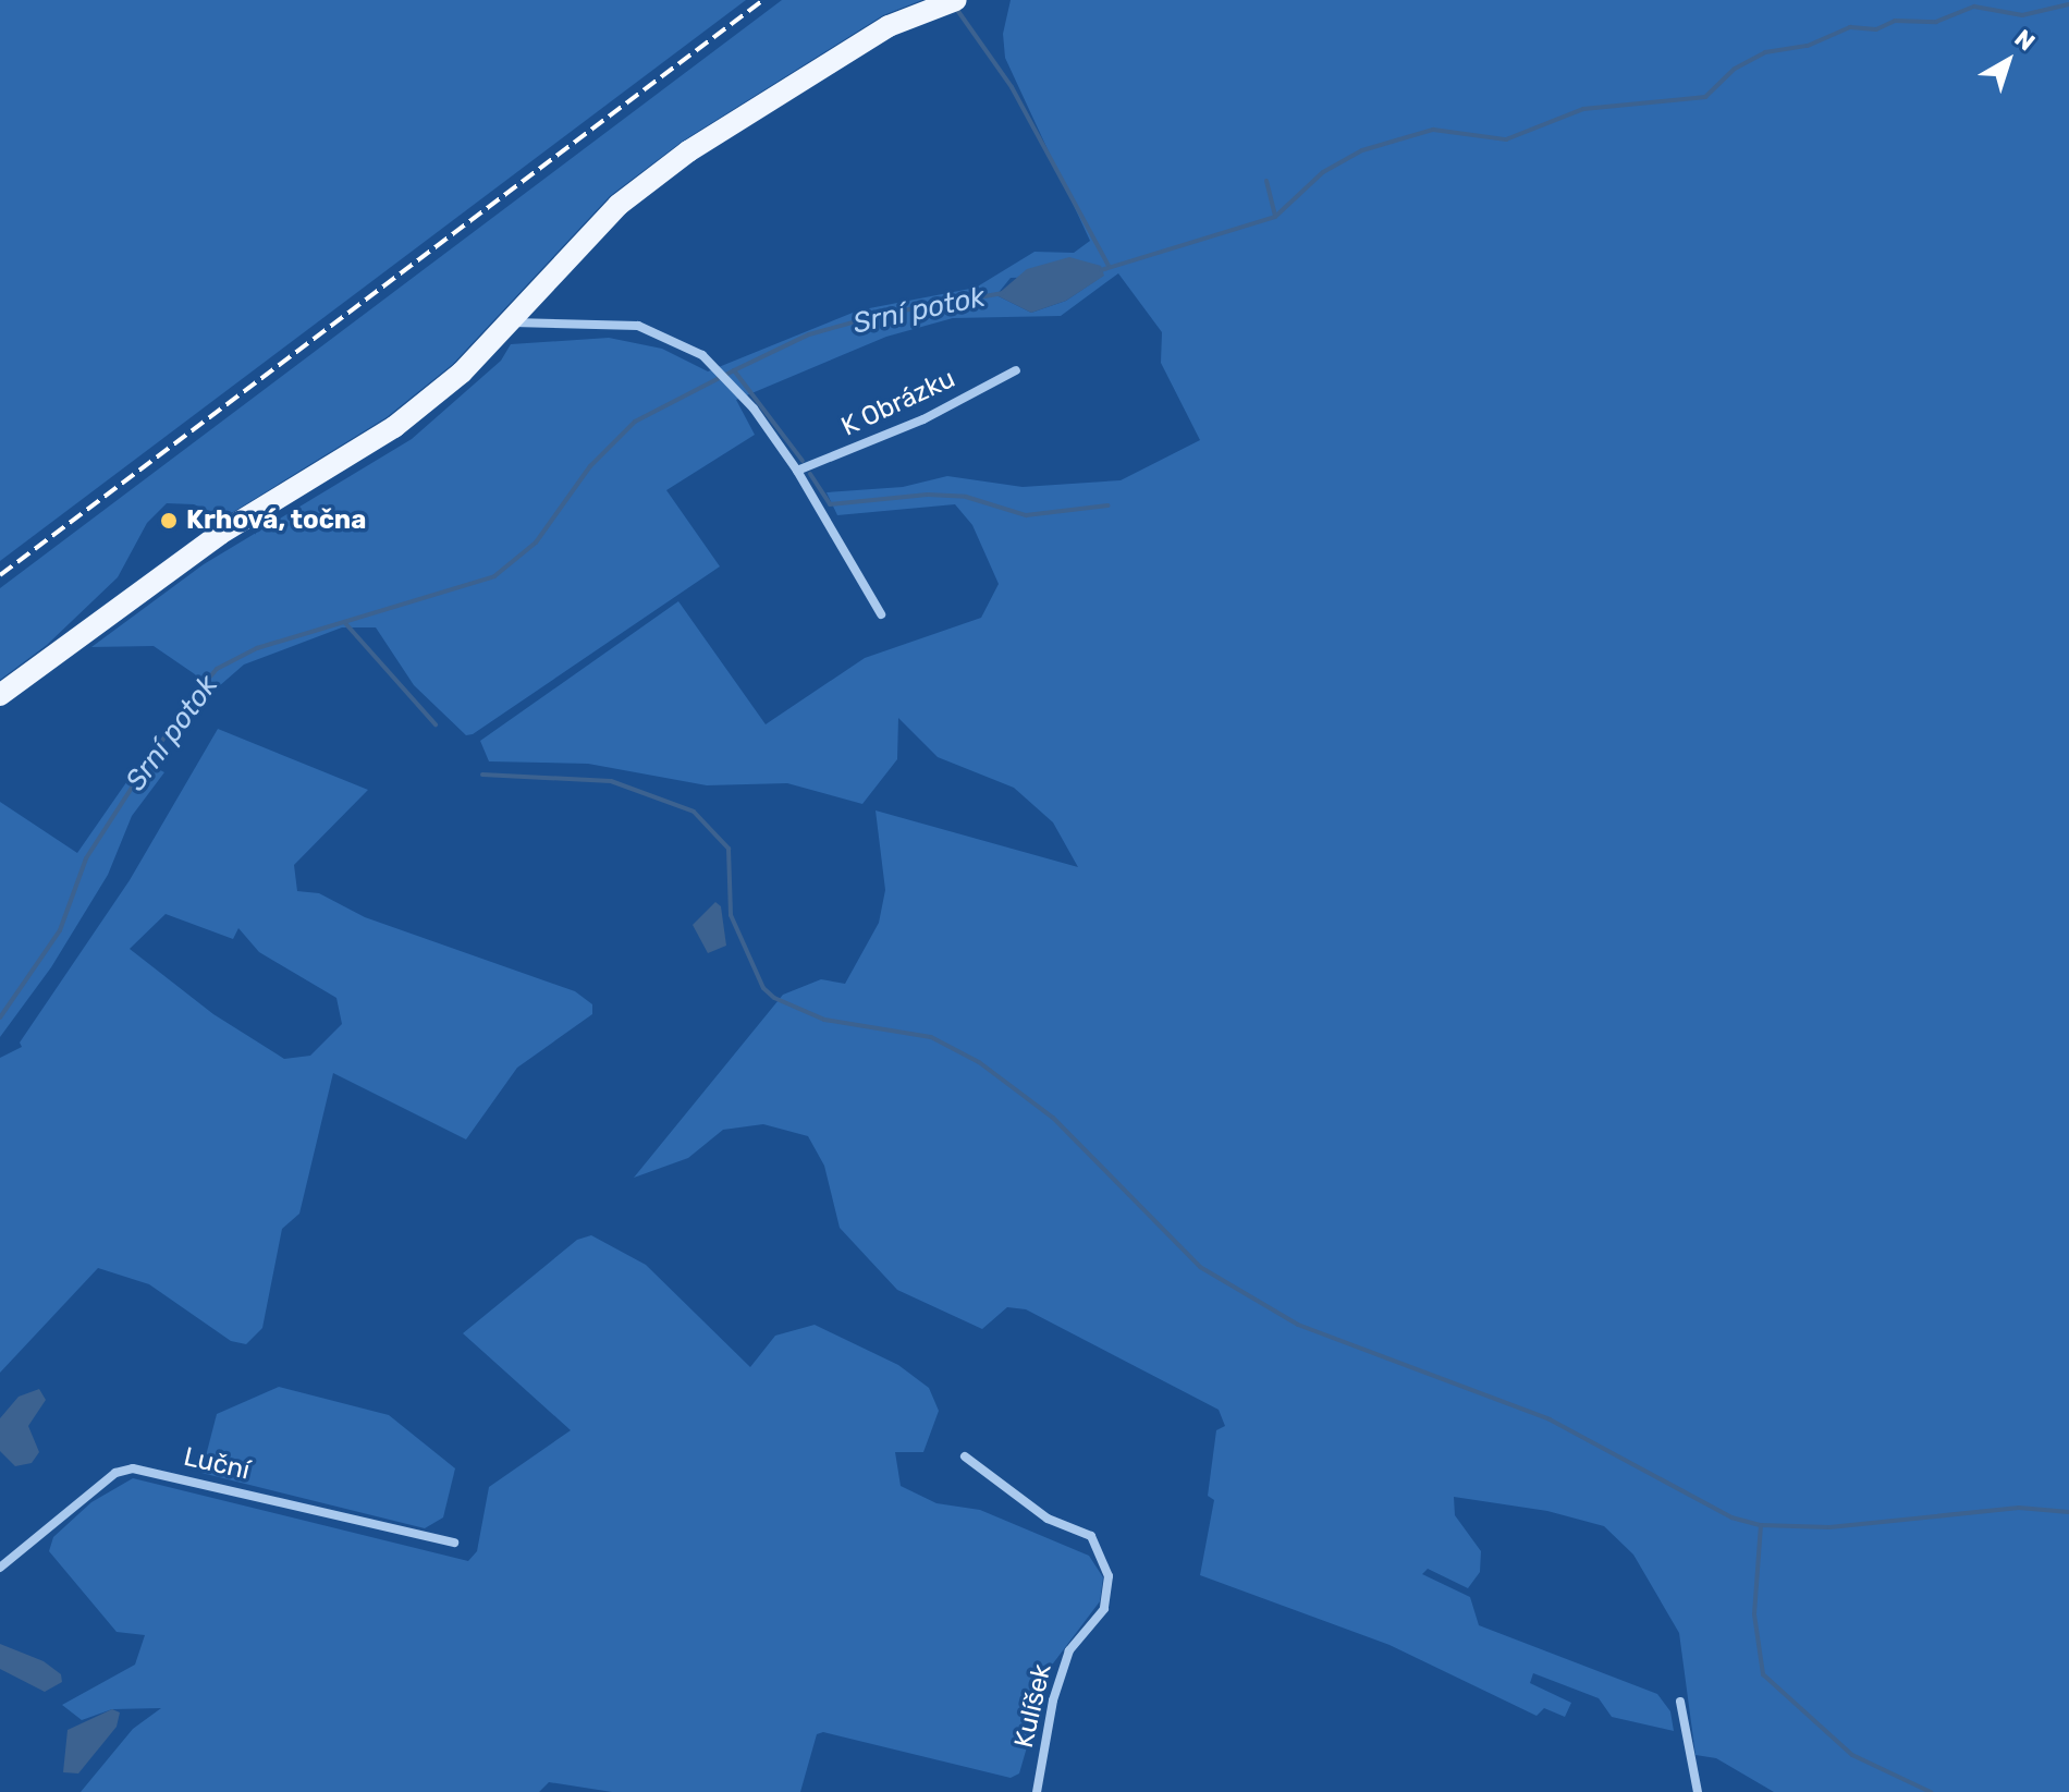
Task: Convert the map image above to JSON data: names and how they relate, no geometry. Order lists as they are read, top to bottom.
{
  "streets": {
    "street": ["K Obrázku", "Luční", "Kulíšek"]
  },
  "water": ["Srní potok"],
  "places": ["Krhová, točna"],
  "north": "top right"
}
